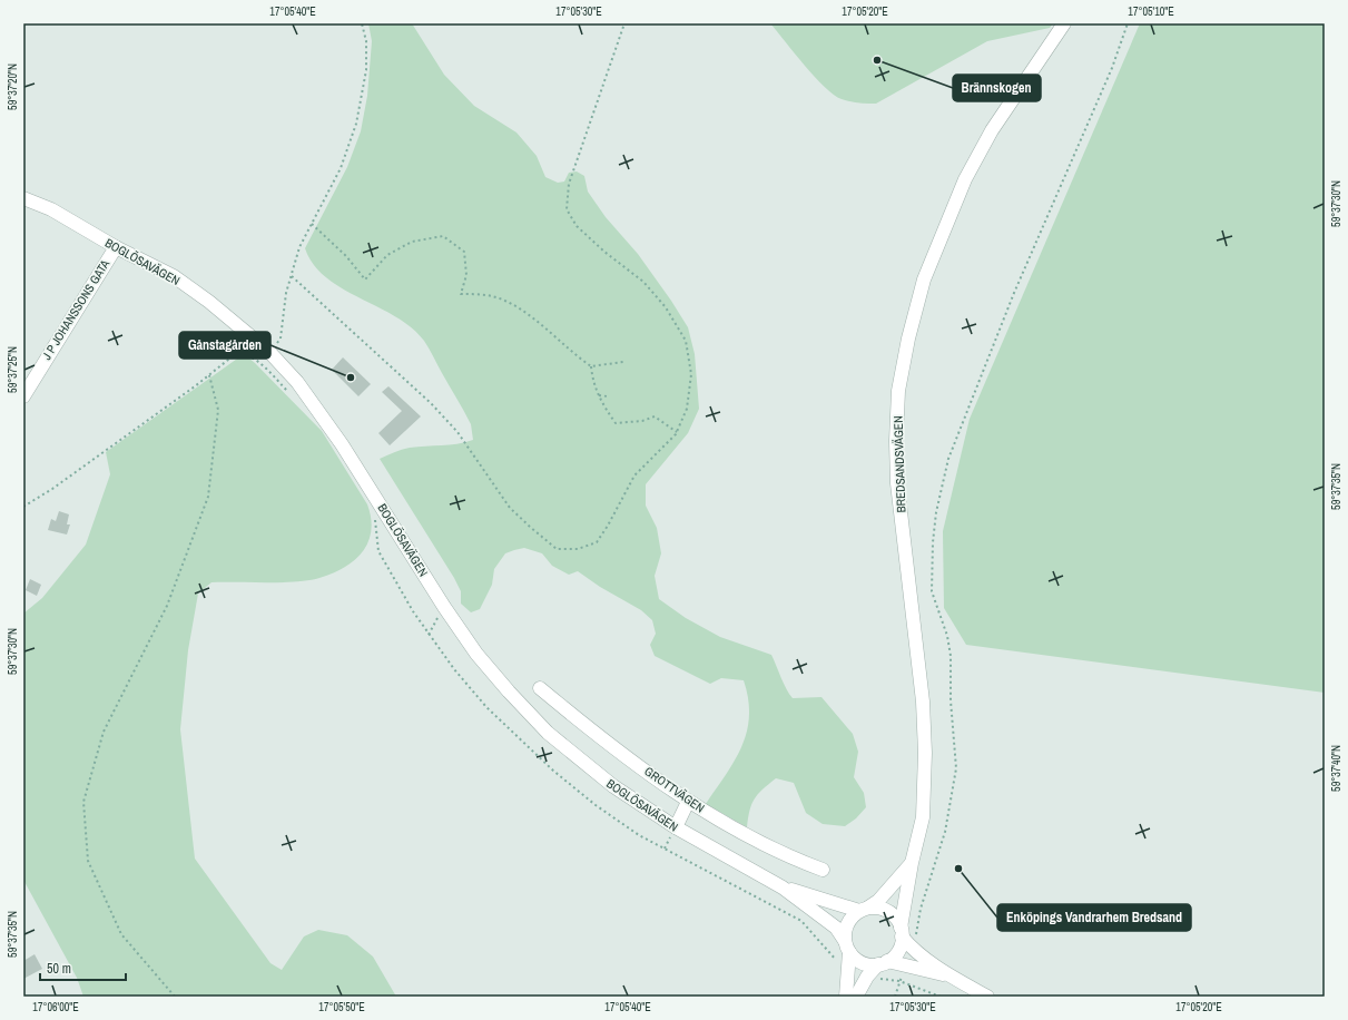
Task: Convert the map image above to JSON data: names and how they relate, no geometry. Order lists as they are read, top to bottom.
{
  "streets": {
    "street": [
      "BOGLÖSAVÄGEN",
      "J P JOHANSSONS GATA",
      "BREDSANDSVÄGEN",
      "GROTTVÄGEN"
    ]
  },
  "crossings": [
    ["BOGLÖSAVÄGEN", "J P JOHANSSONS GATA"],
    ["BOGLÖSAVÄGEN", "BREDSANDSVÄGEN"]
  ],
  "places": ["Brännskogen", "Gånstagården", "Enköpings Vandrarhem Bredsand"],
  "scale_bar": "50 m",
  "coordinates": [
    "17°05'40\"E",
    "17°05'30\"E",
    "17°05'20\"E",
    "17°05'10\"E",
    "59°37'20\"N",
    "59°37'30\"N",
    "59°37'25\"N",
    "59°37'35\"N",
    "59°37'40\"N",
    "17°06'00\"E",
    "17°05'50\"E"
  ]
}
